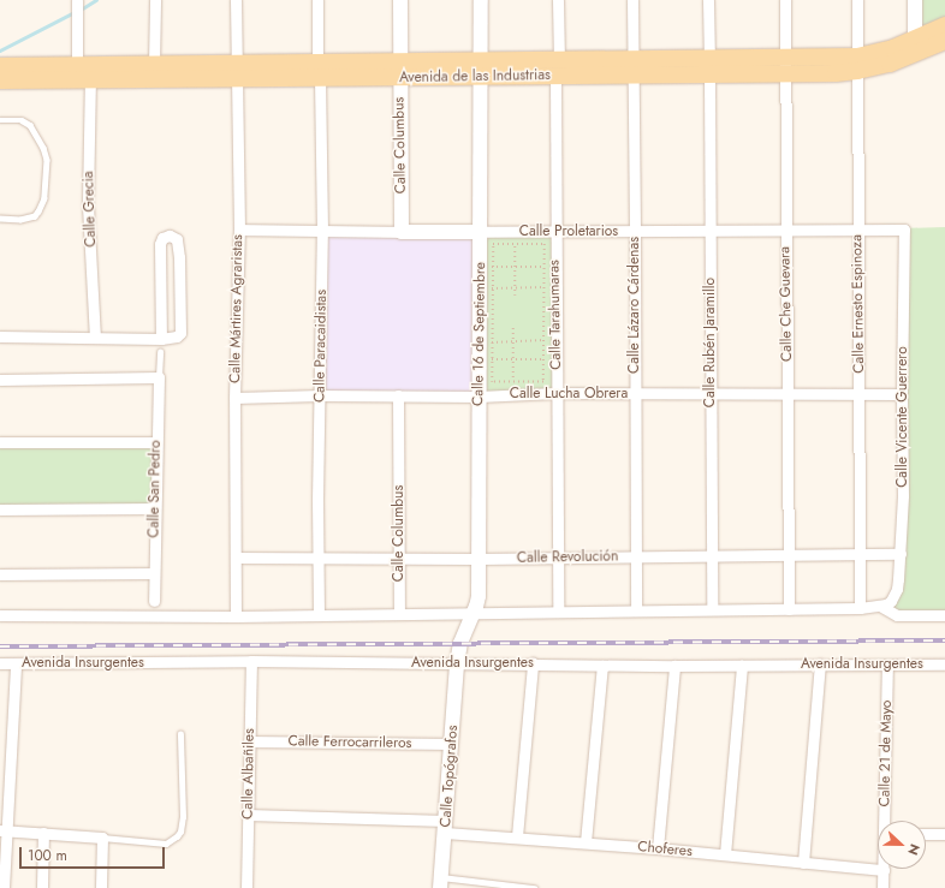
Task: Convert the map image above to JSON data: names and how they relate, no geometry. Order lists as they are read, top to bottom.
{
  "streets": {
    "main road": ["Avenida de las Industrias"],
    "street": [
      "Calle Columbus",
      "Calle Grecia",
      "Calle Proletarios",
      "Calle Che Guevara",
      "Calle Ernesto Espinoza",
      "Calle Lázaro Cárdenas",
      "Calle Mártires Agraristas",
      "Calle Tarahumaras",
      "Calle 16 de Septiembre",
      "Calle Rubén Jaramillo",
      "Calle Paracaidistas",
      "Calle Lucha Obrera",
      "Calle Vicente Guerrero",
      "Calle San Pedro",
      "Calle Revolución",
      "Avenida Insurgentes",
      "Calle Ferrocarrileros",
      "Calle 21 de Mayo",
      "Calle Albañiles",
      "Calle Topógrafos",
      "Choferes"
    ]
  },
  "crossings": [
    ["Avenida de las Industrias", "Calle Columbus"],
    ["Avenida de las Industrias", "Calle Grecia"],
    ["Avenida de las Industrias", "Calle Che Guevara"],
    ["Avenida de las Industrias", "Calle Ernesto Espinoza"],
    ["Avenida de las Industrias", "Calle Lázaro Cárdenas"],
    ["Avenida de las Industrias", "Calle Mártires Agraristas"],
    ["Avenida de las Industrias", "Calle Tarahumaras"],
    ["Avenida de las Industrias", "Calle 16 de Septiembre"],
    ["Avenida de las Industrias", "Calle Rubén Jaramillo"],
    ["Avenida de las Industrias", "Calle Paracaidistas"],
    ["Calle Columbus", "Calle Proletarios"],
    ["Calle Columbus", "Calle Lucha Obrera"],
    ["Calle Columbus", "Calle Revolución"],
    ["Calle Proletarios", "Calle Che Guevara"],
    ["Calle Proletarios", "Calle Ernesto Espinoza"],
    ["Calle Proletarios", "Calle Lázaro Cárdenas"],
    ["Calle Proletarios", "Calle Mártires Agraristas"],
    ["Calle Proletarios", "Calle Tarahumaras"],
    ["Calle Proletarios", "Calle 16 de Septiembre"],
    ["Calle Proletarios", "Calle Rubén Jaramillo"],
    ["Calle Proletarios", "Calle Paracaidistas"],
    ["Calle Proletarios", "Calle Vicente Guerrero"],
    ["Calle Che Guevara", "Calle Lucha Obrera"],
    ["Calle Che Guevara", "Calle Revolución"],
    ["Calle Ernesto Espinoza", "Calle Lucha Obrera"],
    ["Calle Ernesto Espinoza", "Calle Revolución"],
    ["Calle Lázaro Cárdenas", "Calle Lucha Obrera"],
    ["Calle Lázaro Cárdenas", "Calle Revolución"],
    ["Calle Mártires Agraristas", "Calle Lucha Obrera"],
    ["Calle Mártires Agraristas", "Calle Revolución"],
    ["Calle Tarahumaras", "Calle Lucha Obrera"],
    ["Calle Tarahumaras", "Calle Revolución"],
    ["Calle 16 de Septiembre", "Calle Lucha Obrera"],
    ["Calle 16 de Septiembre", "Calle Revolución"],
    ["Calle 16 de Septiembre", "Avenida Insurgentes"],
    ["Calle 16 de Septiembre", "Calle Topógrafos"],
    ["Calle Rubén Jaramillo", "Calle Lucha Obrera"],
    ["Calle Rubén Jaramillo", "Calle Revolución"],
    ["Calle Paracaidistas", "Calle Lucha Obrera"],
    ["Calle Paracaidistas", "Calle Revolución"],
    ["Calle Lucha Obrera", "Calle Vicente Guerrero"],
    ["Calle Vicente Guerrero", "Calle Revolución"],
    ["Avenida Insurgentes", "Calle 21 de Mayo"],
    ["Avenida Insurgentes", "Calle Albañiles"],
    ["Avenida Insurgentes", "Calle Topógrafos"],
    ["Calle Ferrocarrileros", "Calle Albañiles"],
    ["Calle Ferrocarrileros", "Calle Topógrafos"],
    ["Calle 21 de Mayo", "Choferes"],
    ["Calle Albañiles", "Choferes"],
    ["Calle Topógrafos", "Choferes"]
  ],
  "scale_bar": "100 m",
  "north": "right"
}
